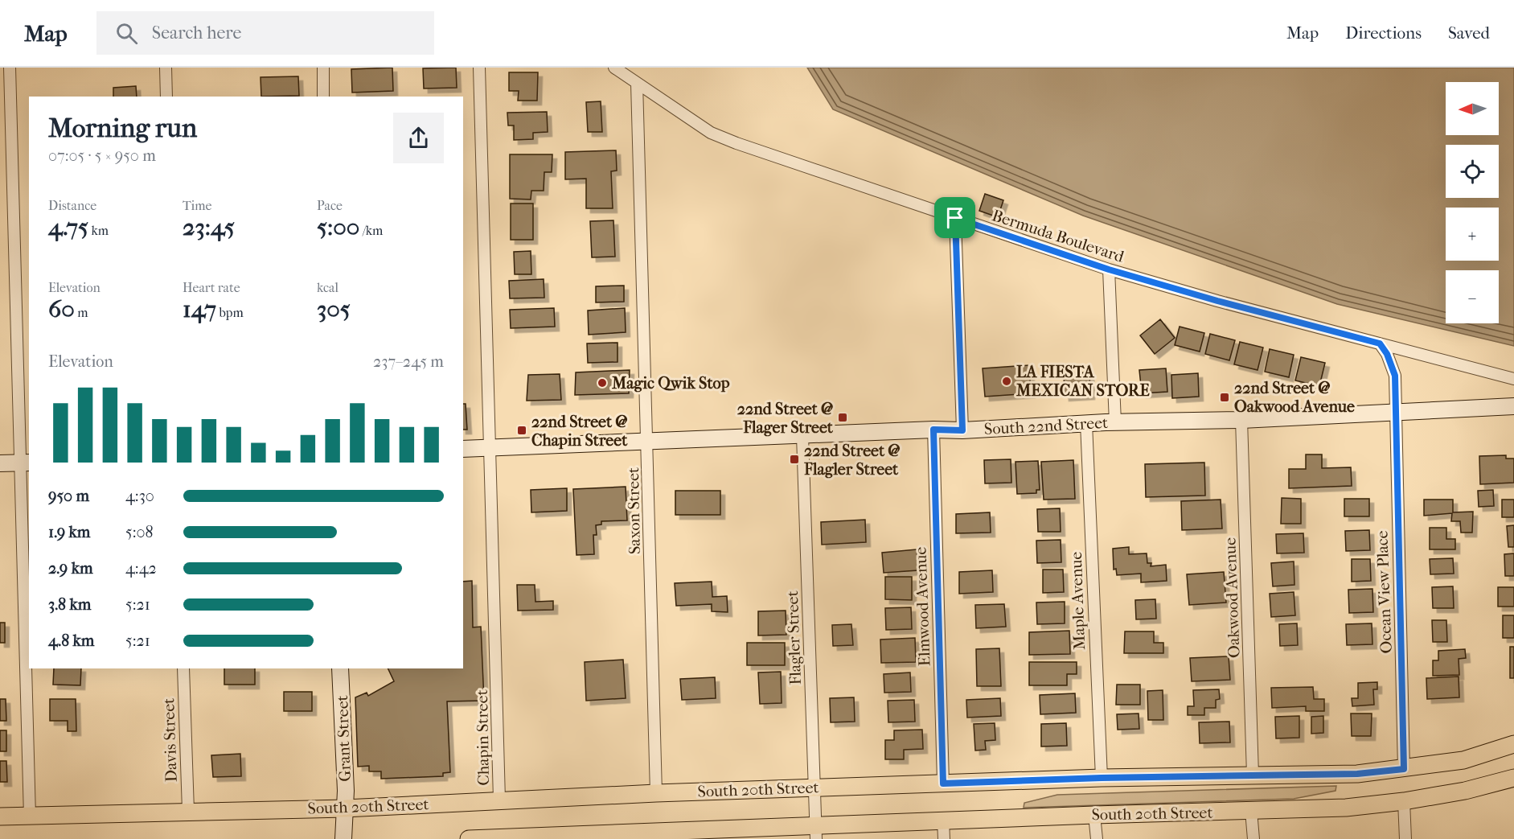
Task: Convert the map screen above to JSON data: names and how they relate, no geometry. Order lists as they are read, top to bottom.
{
  "streets": {
    "main road": ["South 20th Street"],
    "street": [
      "Bermuda Boulevard",
      "South 22nd Street",
      "Saxon Street",
      "Ocean View Place",
      "Oakwood Avenue",
      "Maple Avenue",
      "Elmwood Avenue",
      "Flagler Street",
      "Chapin Street",
      "Grant Street",
      "Davis Street"
    ]
  },
  "crossings": [
    ["Bermuda Boulevard", "Saxon Street"],
    ["Bermuda Boulevard", "Ocean View Place"],
    ["South 22nd Street", "Saxon Street"],
    ["South 22nd Street", "Ocean View Place"],
    ["South 22nd Street", "Oakwood Avenue"],
    ["South 22nd Street", "Maple Avenue"],
    ["South 22nd Street", "Elmwood Avenue"],
    ["South 22nd Street", "Flagler Street"],
    ["South 22nd Street", "Chapin Street"],
    ["Saxon Street", "South 20th Street"],
    ["Ocean View Place", "South 20th Street"],
    ["Oakwood Avenue", "South 20th Street"],
    ["Maple Avenue", "South 20th Street"],
    ["Elmwood Avenue", "South 20th Street"],
    ["Flagler Street", "South 20th Street"],
    ["Chapin Street", "South 20th Street"],
    ["Grant Street", "South 20th Street"],
    ["Davis Street", "South 20th Street"]
  ],
  "places": {
    "other": ["LA FIESTA MEXICAN STORE", "Magic Qwik Stop"],
    "transit": [
      "22nd Street @ Oakwood Avenue",
      "22nd Street @ Flager Street",
      "22nd Street @ Chapin Street",
      "22nd Street @ Flagler Street"
    ]
  },
  "north": "left",
  "page": {
    "header": "Map",
    "search": "Search here",
    "nav": ["Map", "Directions", "Saved"],
    "map_buttons": ["+", "−"],
    "heading": ["Morning run", "07:05 · 5 × 950 m"],
    "stats": [
      ["Distance", "4.75 km"],
      ["Time", "23:45"],
      ["Pace", "5:00 /km"],
      ["Elevation", "60 m"],
      ["Heart rate", "147 bpm"],
      ["kcal", "305"]
    ],
    "chart": ["Elevation", "237–245 m"],
    "list": [
      {
        "name": "950 m",
        "note": "4:30"
      },
      {
        "name": "1.9 km",
        "note": "5:08"
      },
      {
        "name": "2.9 km",
        "note": "4:42"
      },
      {
        "name": "3.8 km",
        "note": "5:21"
      },
      {
        "name": "4.8 km",
        "note": "5:21"
      }
    ]
  }
}
